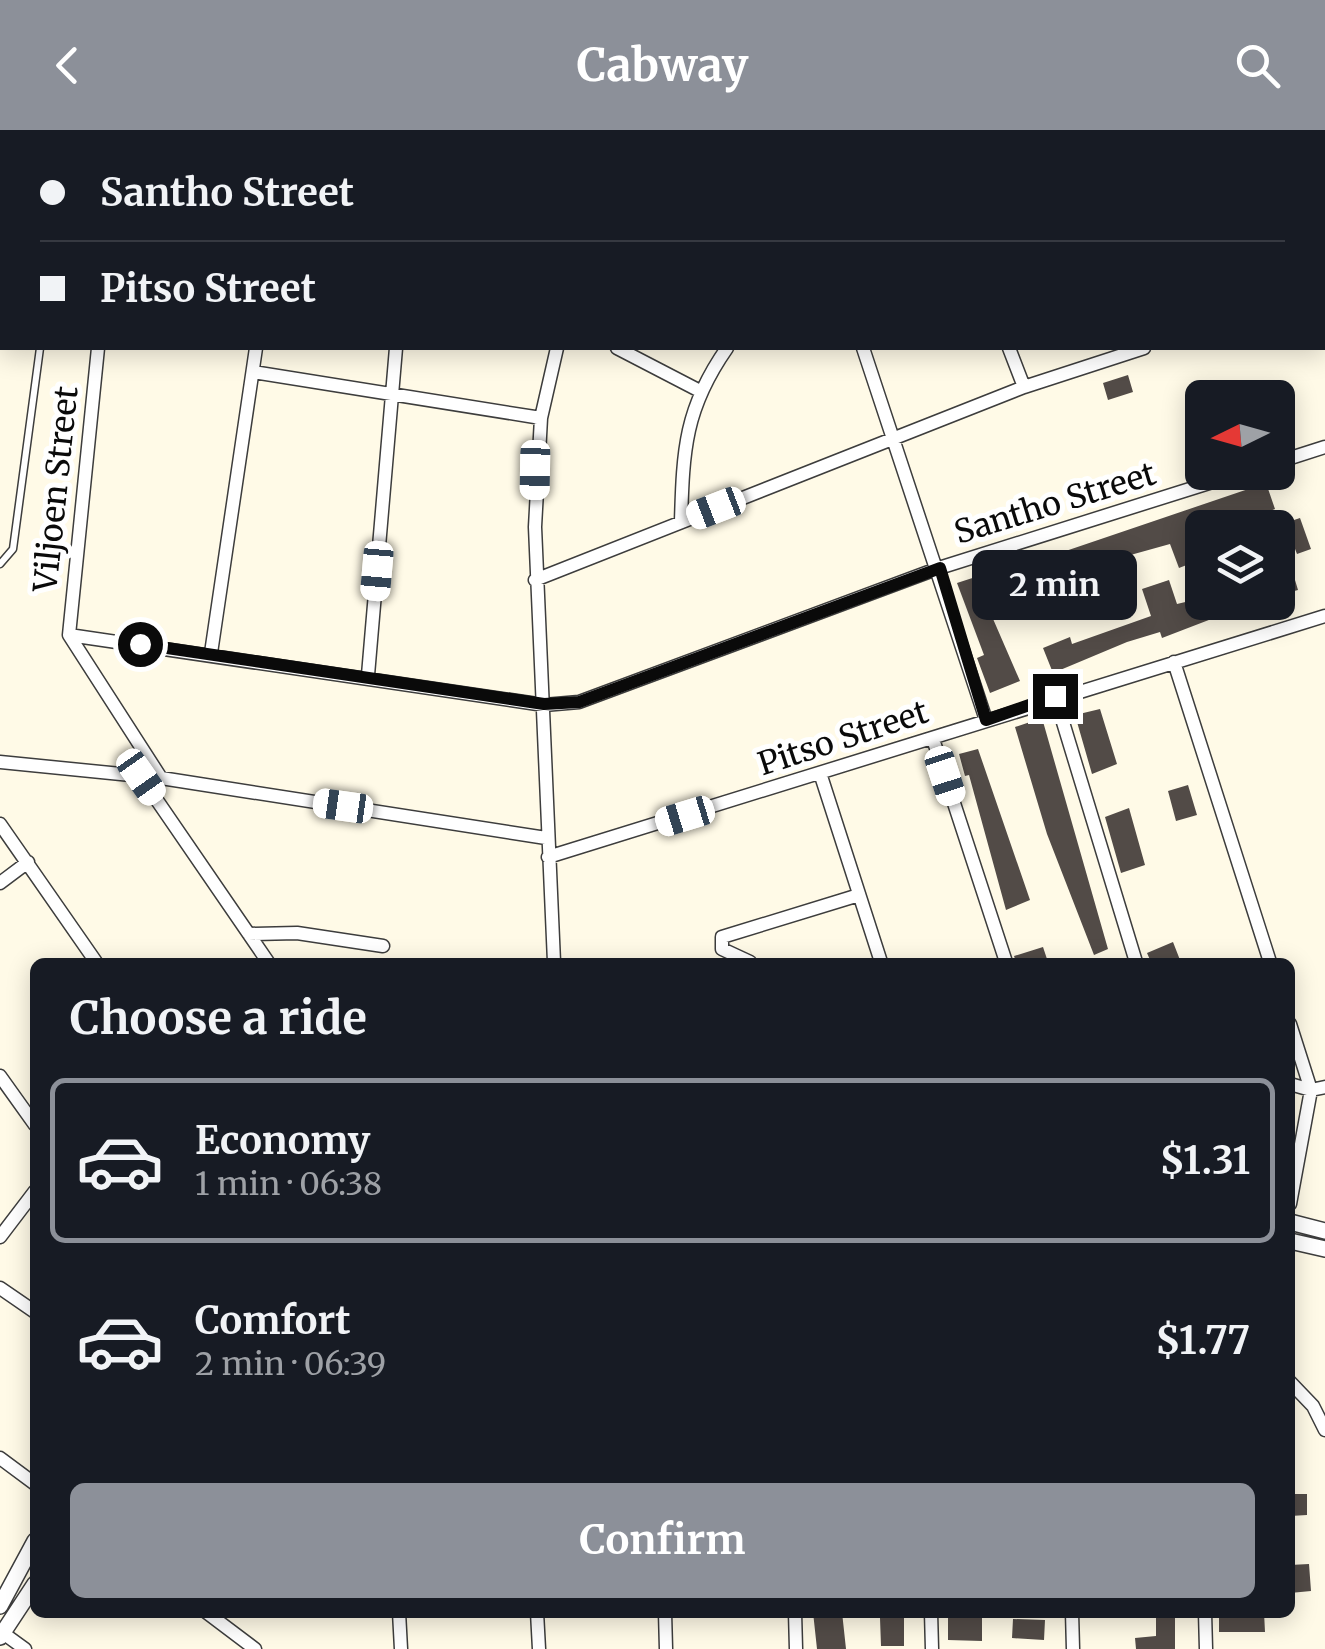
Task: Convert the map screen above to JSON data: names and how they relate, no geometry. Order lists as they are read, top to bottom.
{
  "streets": {
    "street": ["Viljoen Street", "Santho Street", "Pitso Street"]
  },
  "crossings": [
    ["Viljoen Street", "Santho Street"]
  ],
  "north": "left",
  "page": {
    "header": "Cabway",
    "banner": ["Santho Street", "Pitso Street"],
    "bubble": "2 min",
    "heading": "Choose a ride",
    "list": [
      {
        "name": "Economy",
        "note": "1 min · 06:38",
        "value": "$1.31"
      },
      {
        "name": "Comfort",
        "note": "2 min · 06:39",
        "value": "$1.77"
      }
    ],
    "buttons": "Confirm"
  }
}
